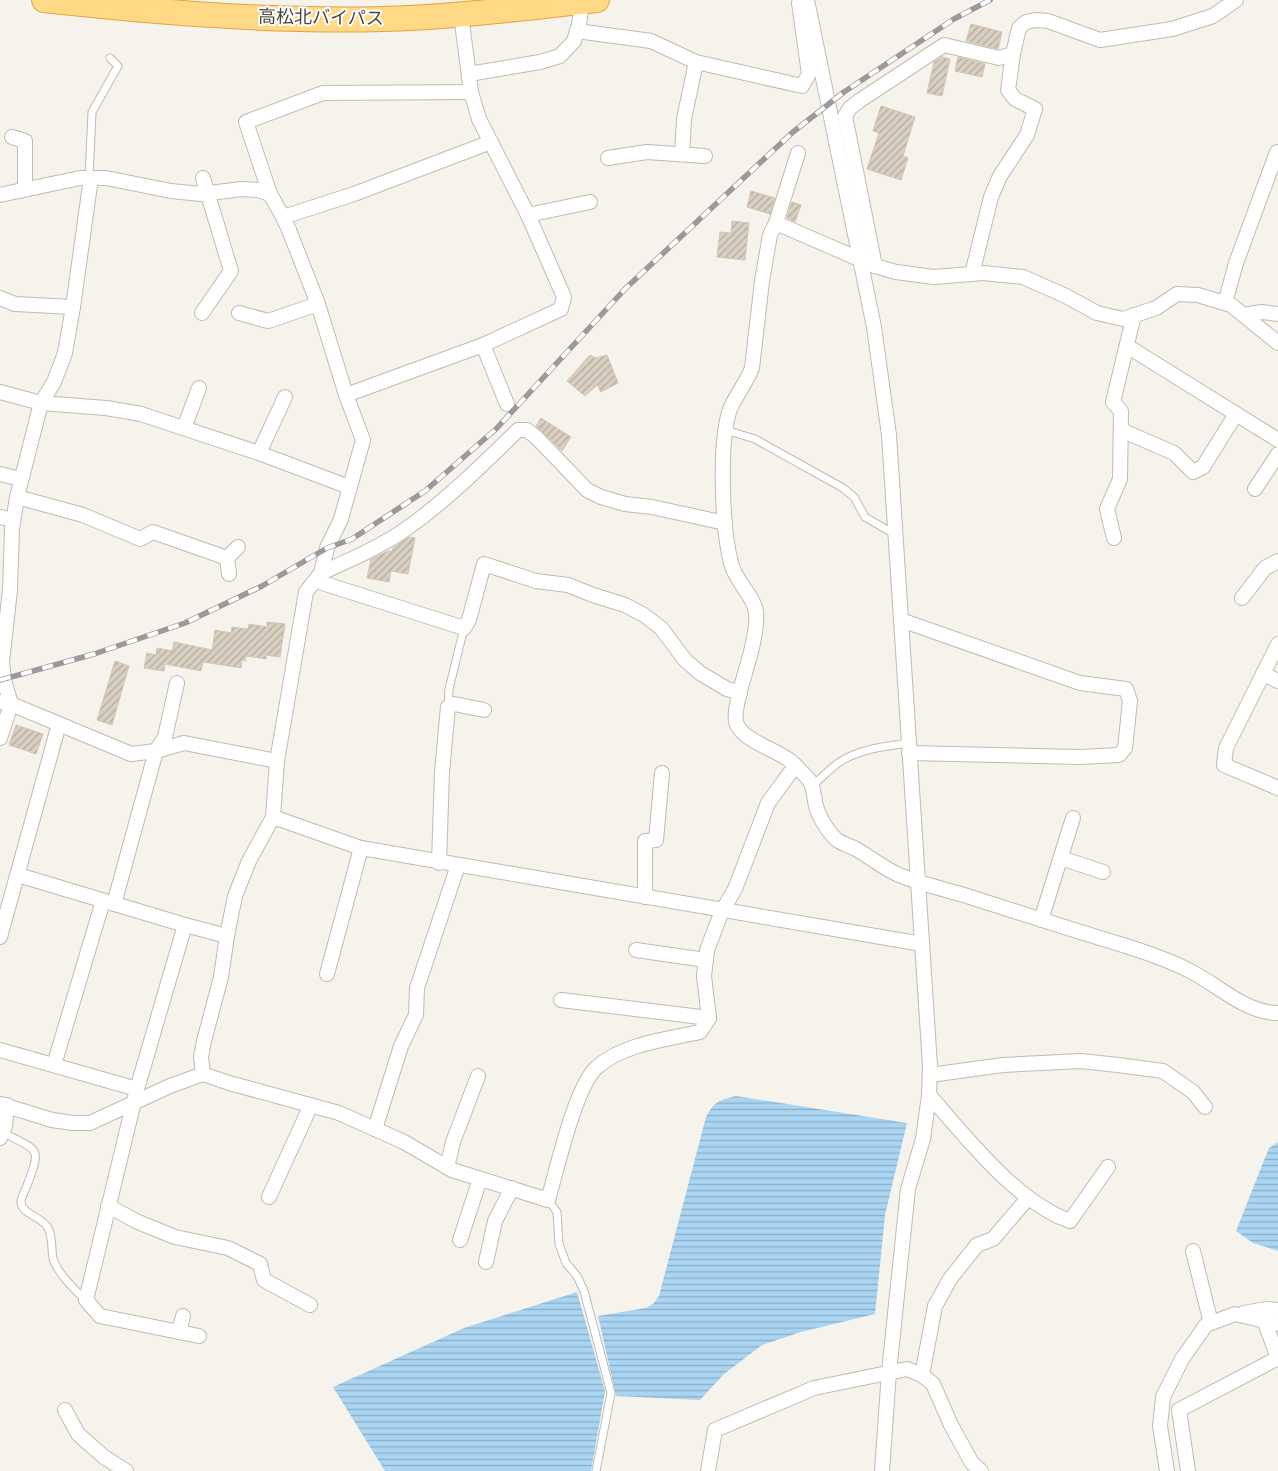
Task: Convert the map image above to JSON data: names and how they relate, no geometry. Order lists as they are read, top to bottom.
{
  "streets": {
    "highway": ["高松北バイパス"]
  }
}
